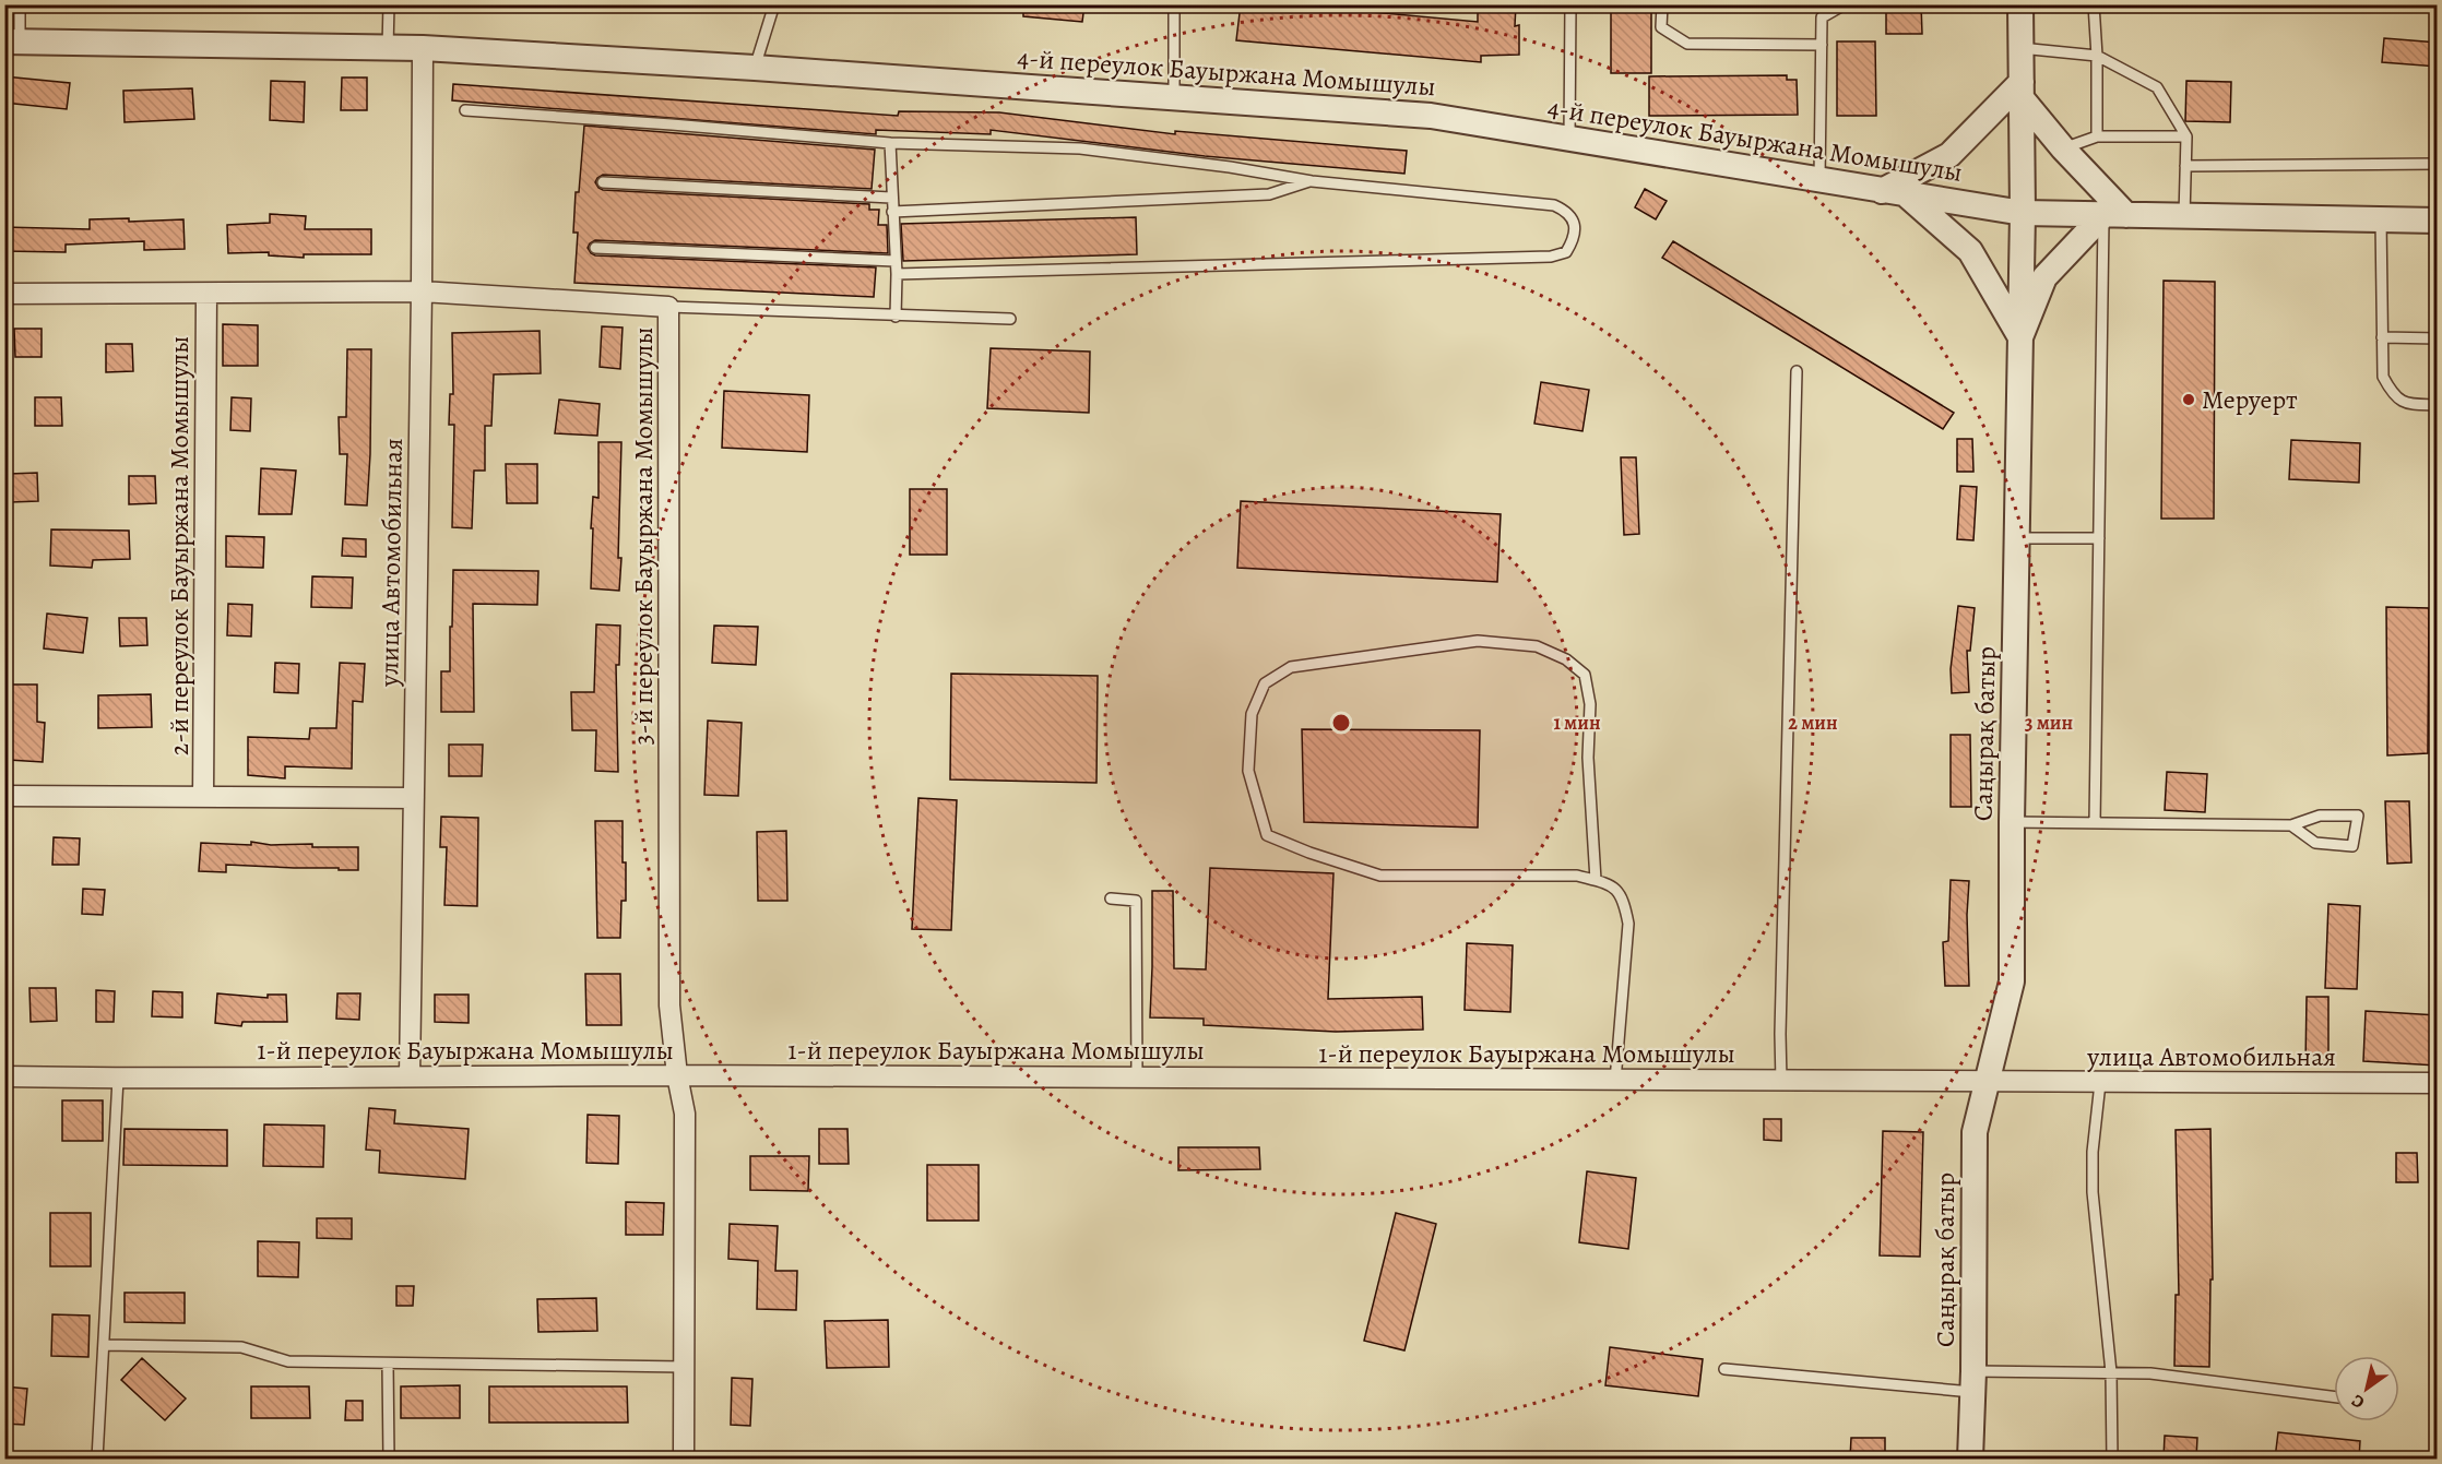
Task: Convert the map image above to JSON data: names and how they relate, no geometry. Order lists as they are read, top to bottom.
{
  "streets": {
    "street": [
      "4-й переулок Бауыржана Момышулы",
      "3-й переулок Бауыржана Момышулы",
      "2-й переулок Бауыржана Момышулы",
      "улица Автомобильная",
      "Саңырақ батыр",
      "1-й переулок Бауыржана Момышулы"
    ]
  },
  "crossings": [
    ["4-й переулок Бауыржана Момышулы", "улица Автомобильная"],
    ["4-й переулок Бауыржана Момышулы", "Саңырақ батыр"],
    ["3-й переулок Бауыржана Момышулы", "2-й переулок Бауыржана Момышулы"],
    ["3-й переулок Бауыржана Момышулы", "улица Автомобильная"],
    ["3-й переулок Бауыржана Момышулы", "1-й переулок Бауыржана Момышулы"],
    ["улица Автомобильная", "Саңырақ батыр"],
    ["улица Автомобильная", "1-й переулок Бауыржана Момышулы"],
    ["Саңырақ батыр", "1-й переулок Бауыржана Момышулы"]
  ],
  "places": ["Меруерт"],
  "north": "bottom left",
  "rings": ["1 мин", "2 мин", "3 мин"]
}
